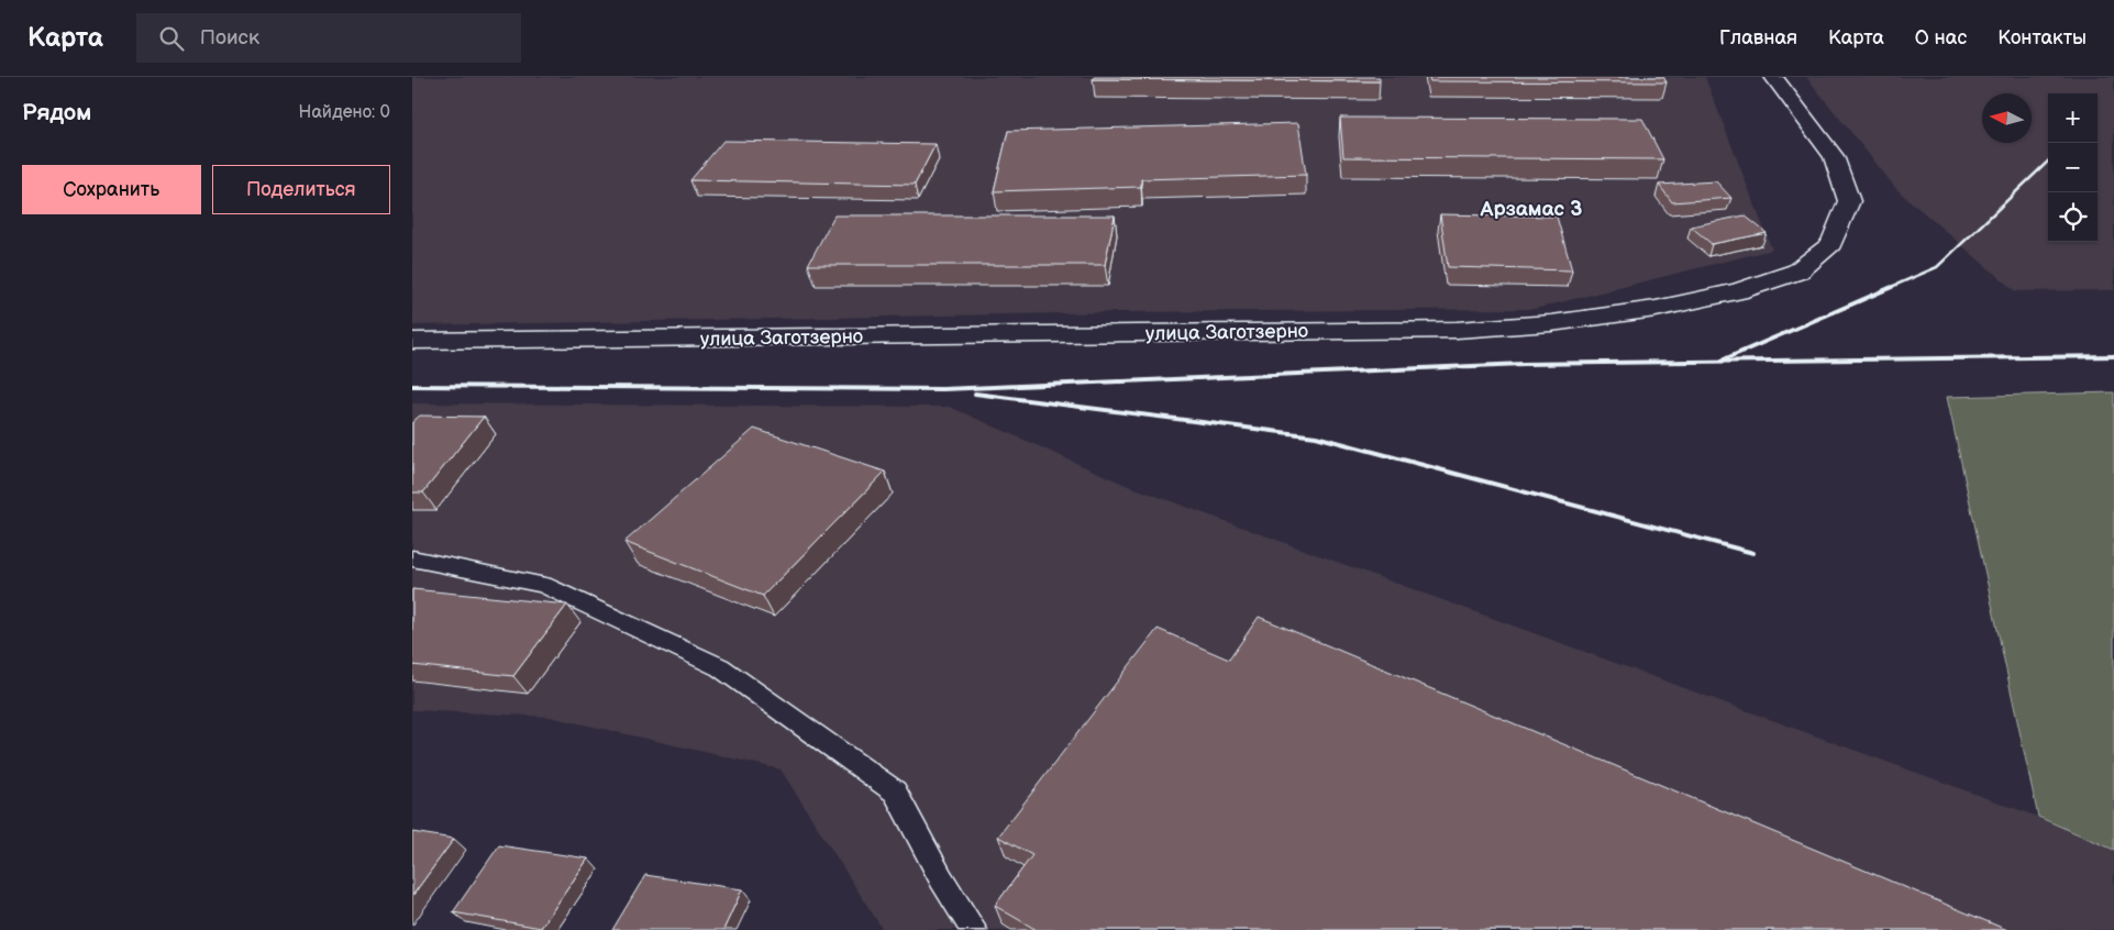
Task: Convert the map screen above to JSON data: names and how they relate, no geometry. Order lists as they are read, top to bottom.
{
  "streets": {
    "street": ["улица Заготзерно"]
  },
  "districts": ["Арзамас 3"],
  "north": "left",
  "page": {
    "header": "Карта",
    "search": "Поиск",
    "nav": [
      "Главная",
      "Карта",
      "О нас",
      "Контакты"
    ],
    "heading": ["Рядом", "Найдено: 0"],
    "map_buttons": ["+", "−"],
    "buttons": ["Сохранить", "Поделиться"]
  }
}
